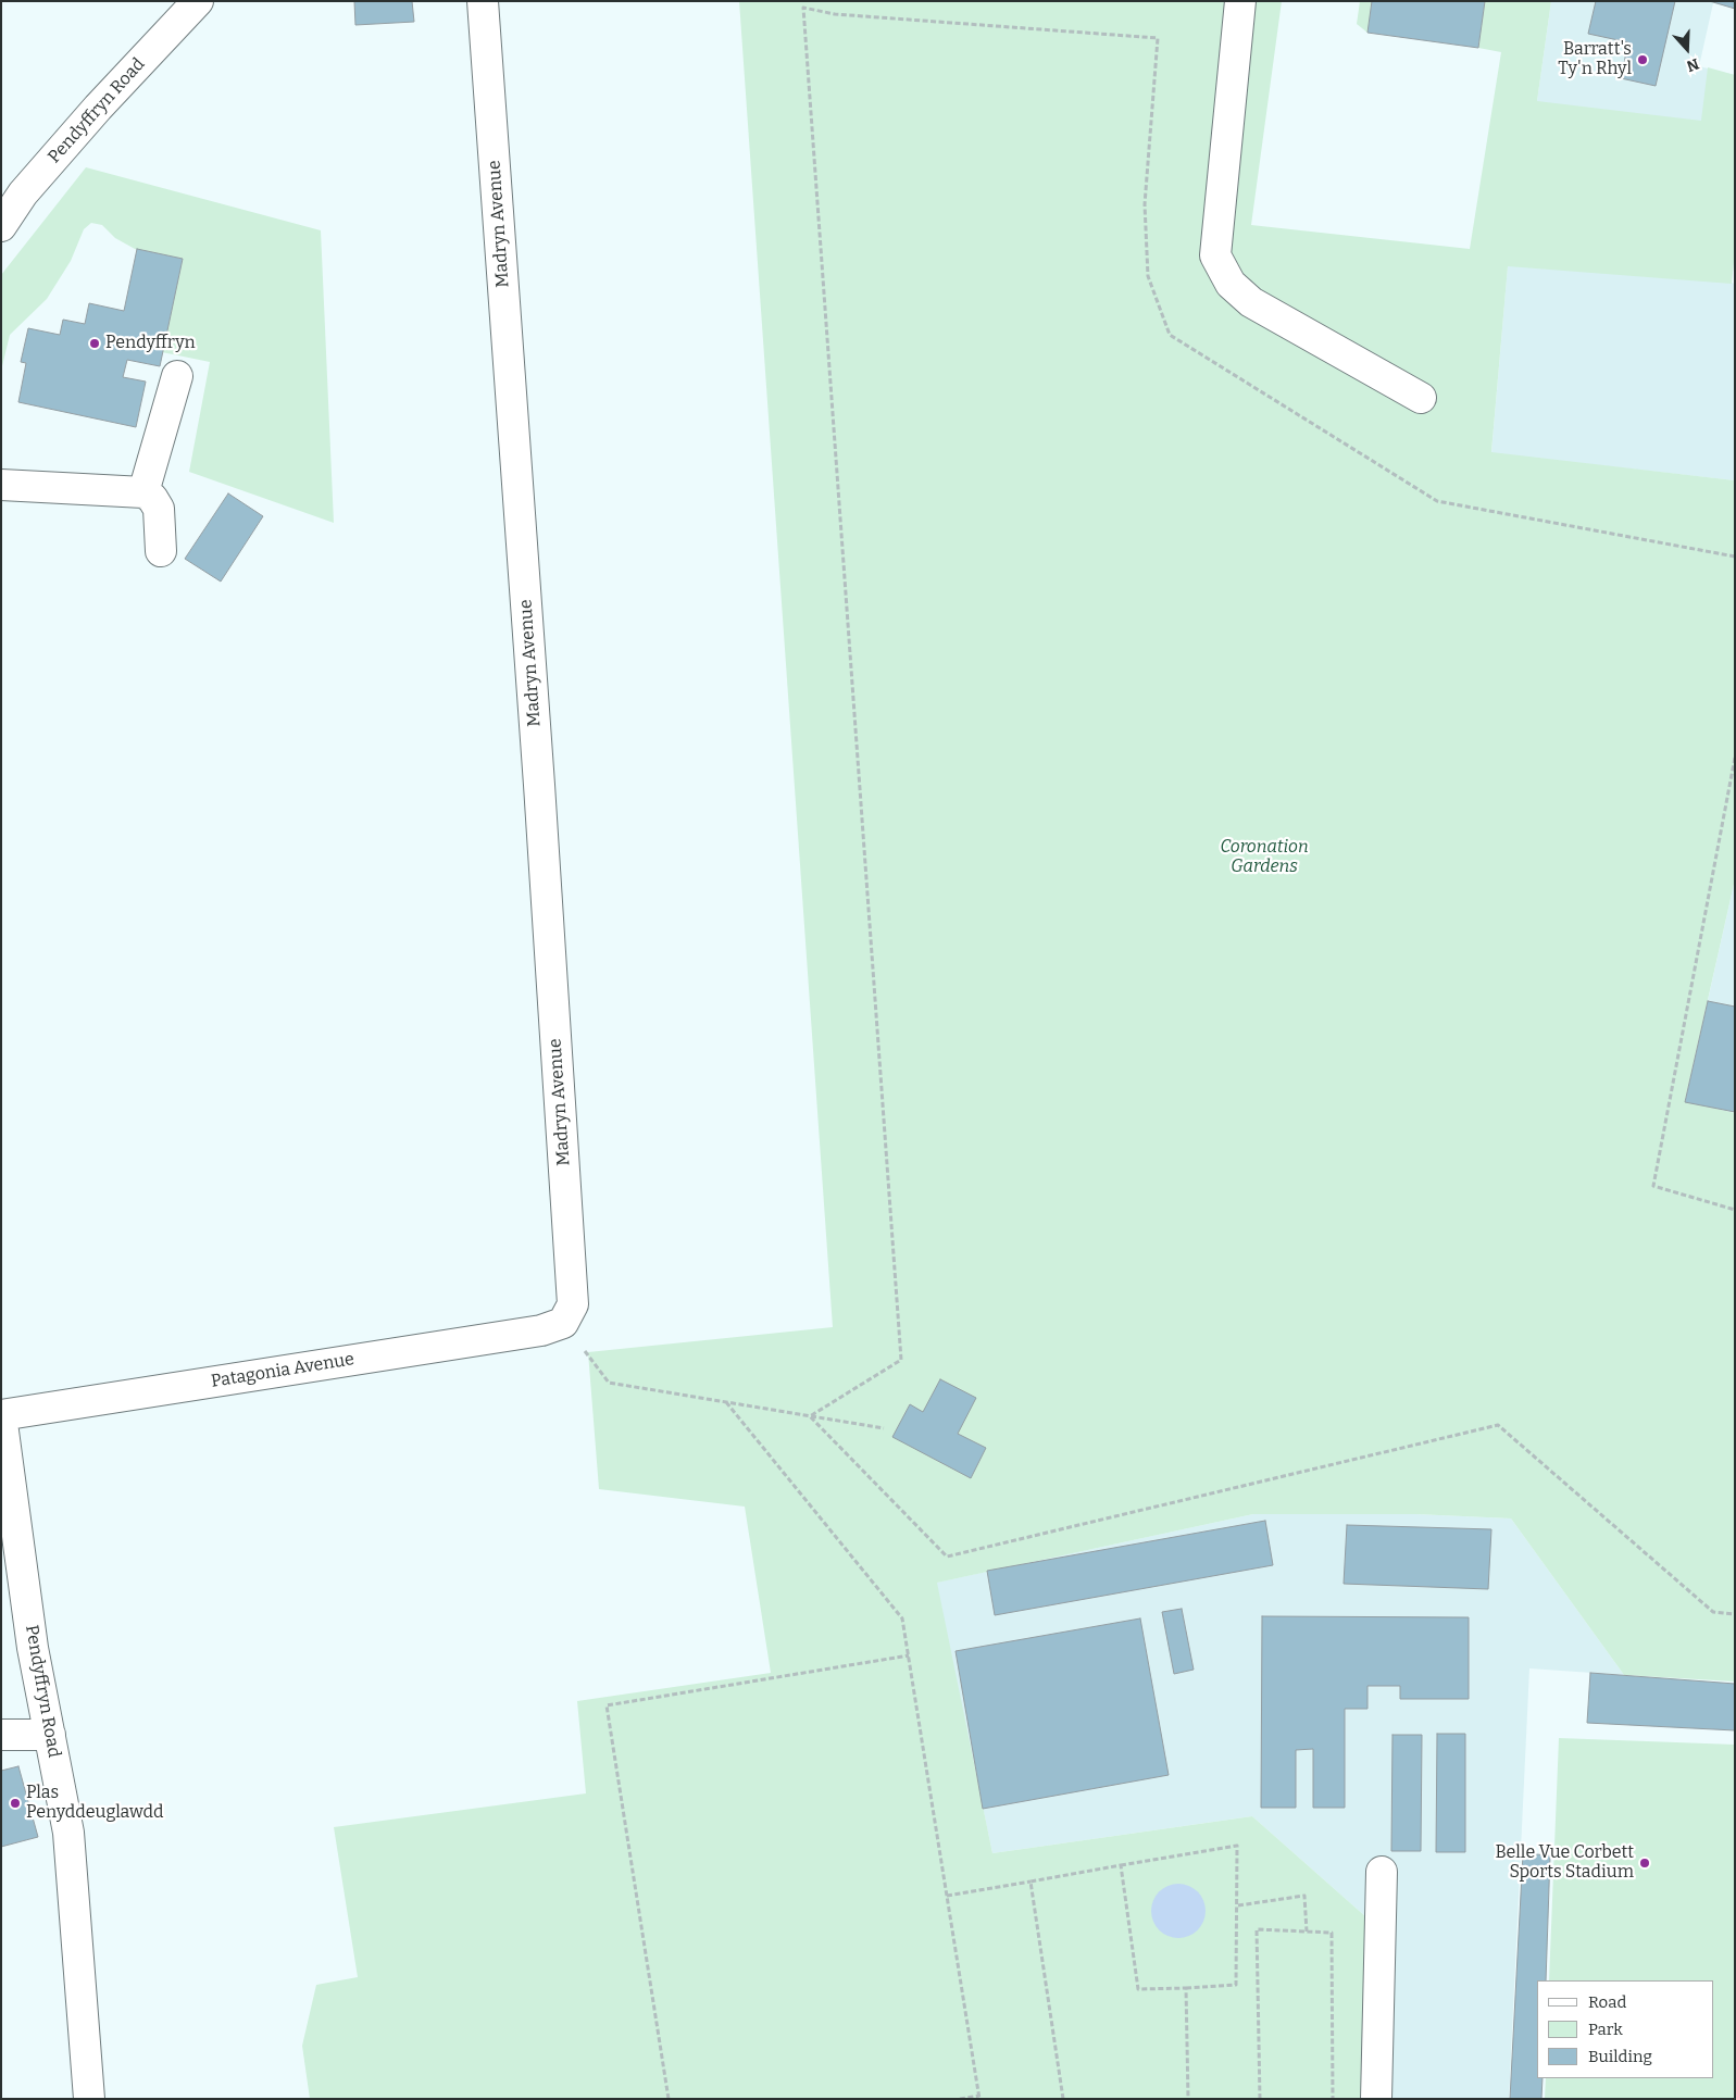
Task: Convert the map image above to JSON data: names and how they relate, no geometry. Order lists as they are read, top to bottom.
{
  "streets": {
    "street": ["Pendyffryn Road", "Madryn Avenue", "Patagonia Avenue"]
  },
  "crossings": [
    ["Pendyffryn Road", "Patagonia Avenue"],
    ["Madryn Avenue", "Patagonia Avenue"]
  ],
  "parks": ["Coronation Gardens"],
  "places": [
    "Barratt's Ty'n Rhyl",
    "Pendyffryn",
    "Plas Penyddeuglawdd",
    "Belle Vue Corbett Sports Stadium"
  ],
  "legend": ["Road", "Park", "Building"],
  "north": "bottom"
}
